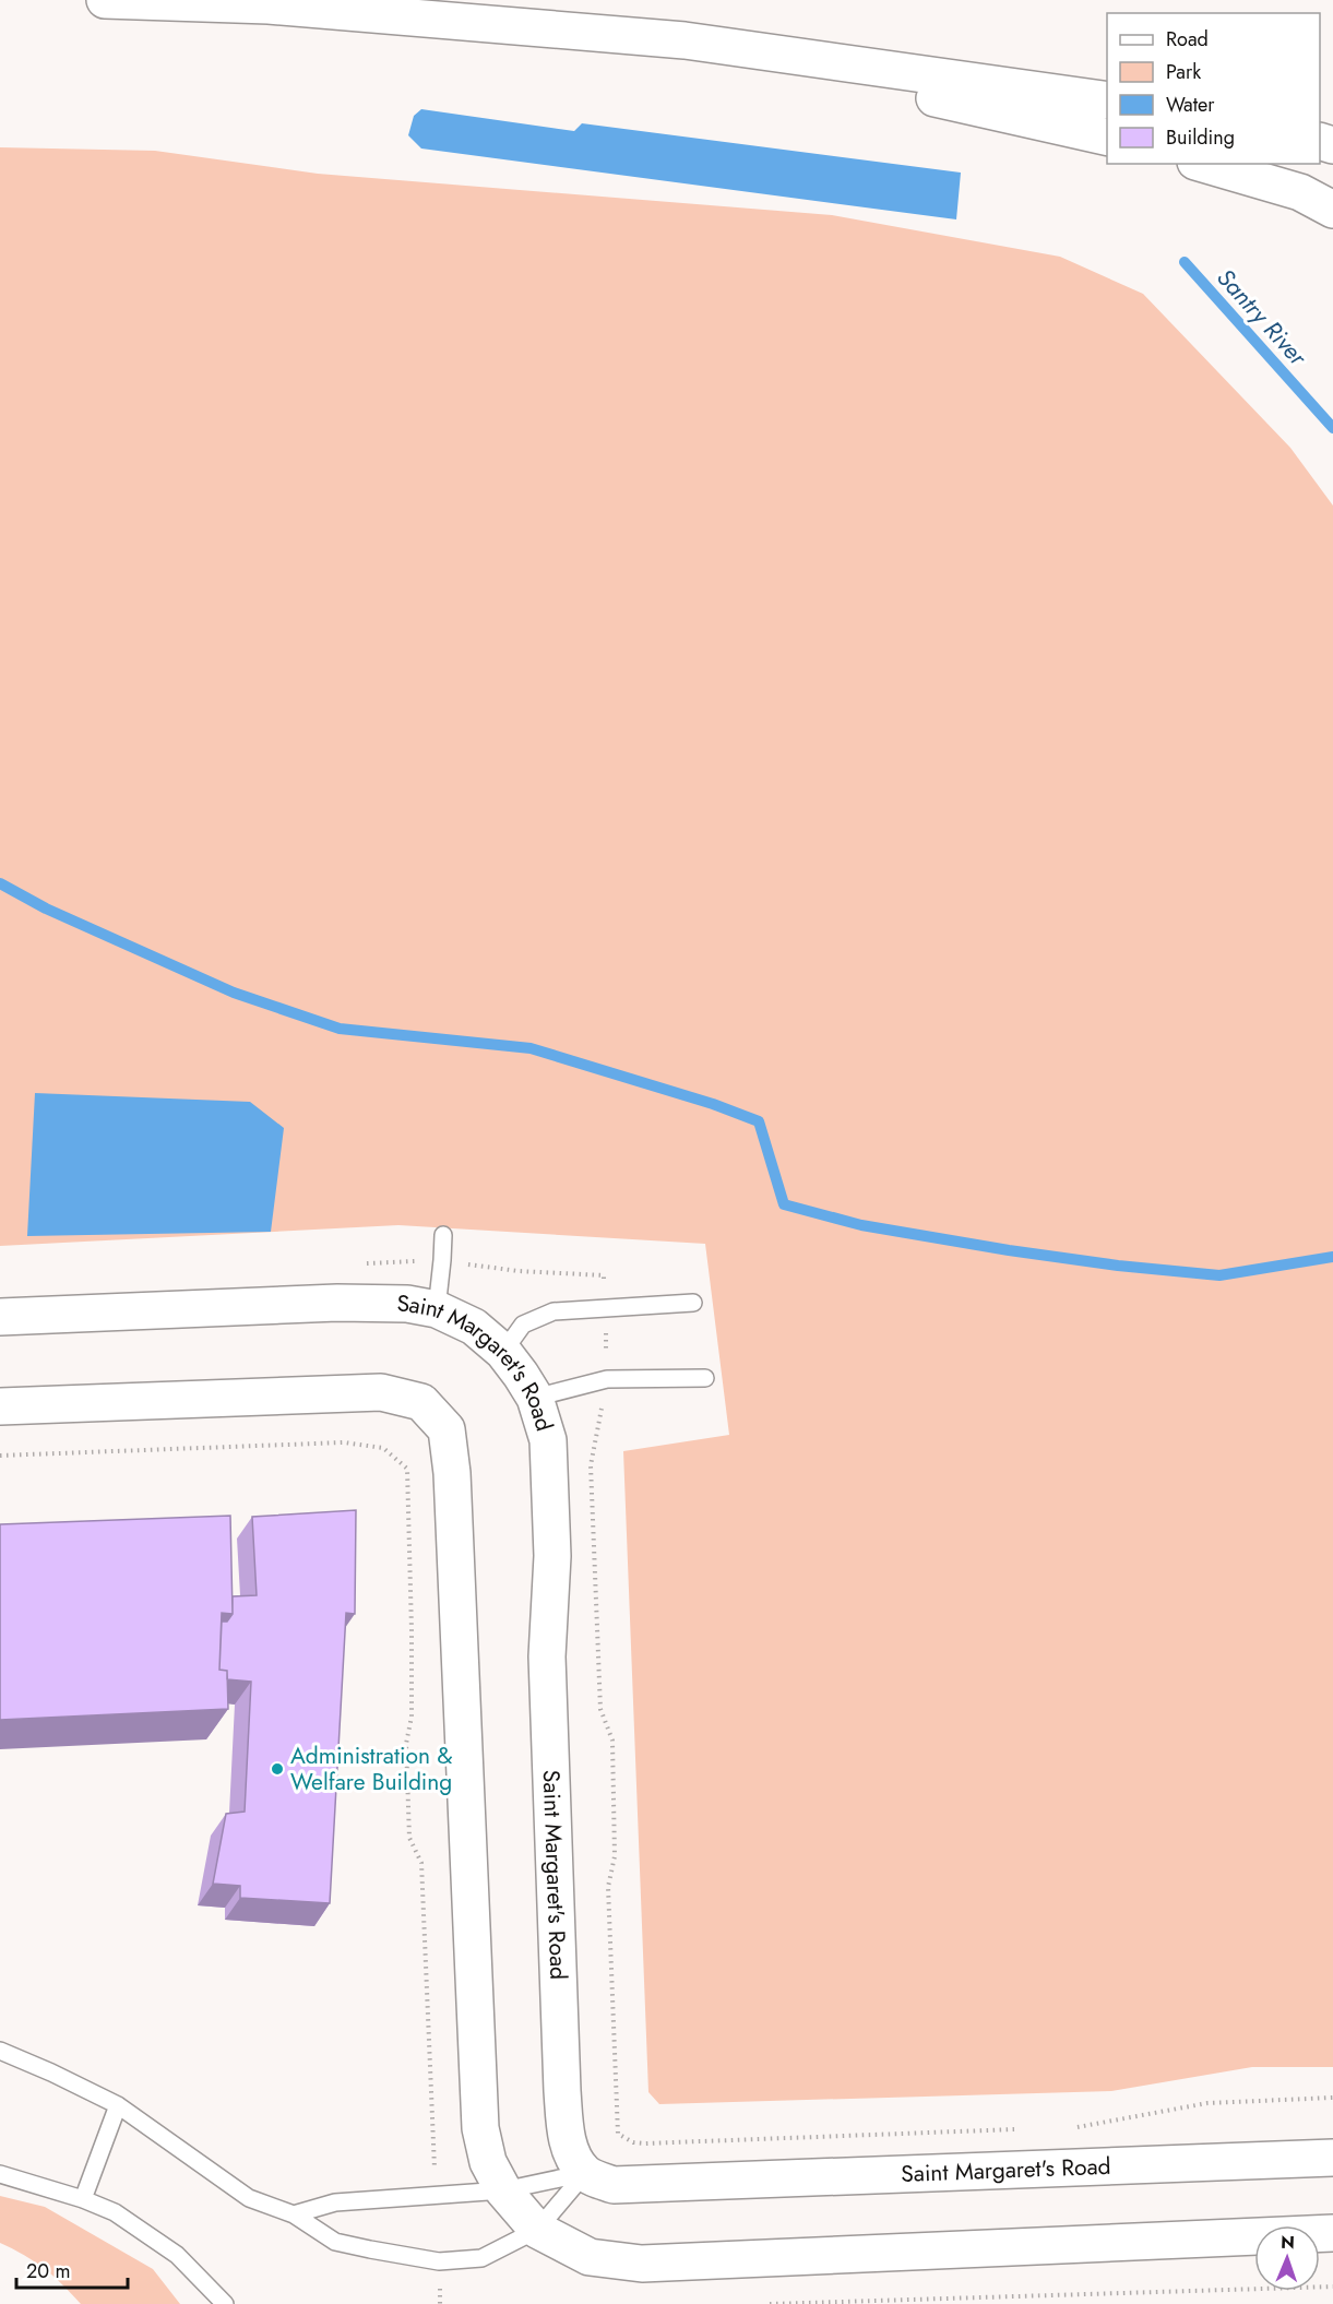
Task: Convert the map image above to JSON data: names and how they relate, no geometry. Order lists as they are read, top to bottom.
{
  "streets": {
    "main road": ["Saint Margaret's Road"]
  },
  "water": ["Santry River"],
  "places": ["Administration & Welfare Building"],
  "legend": [
    "Road",
    "Park",
    "Water",
    "Building"
  ],
  "scale_bar": "20 m",
  "north": "top"
}
